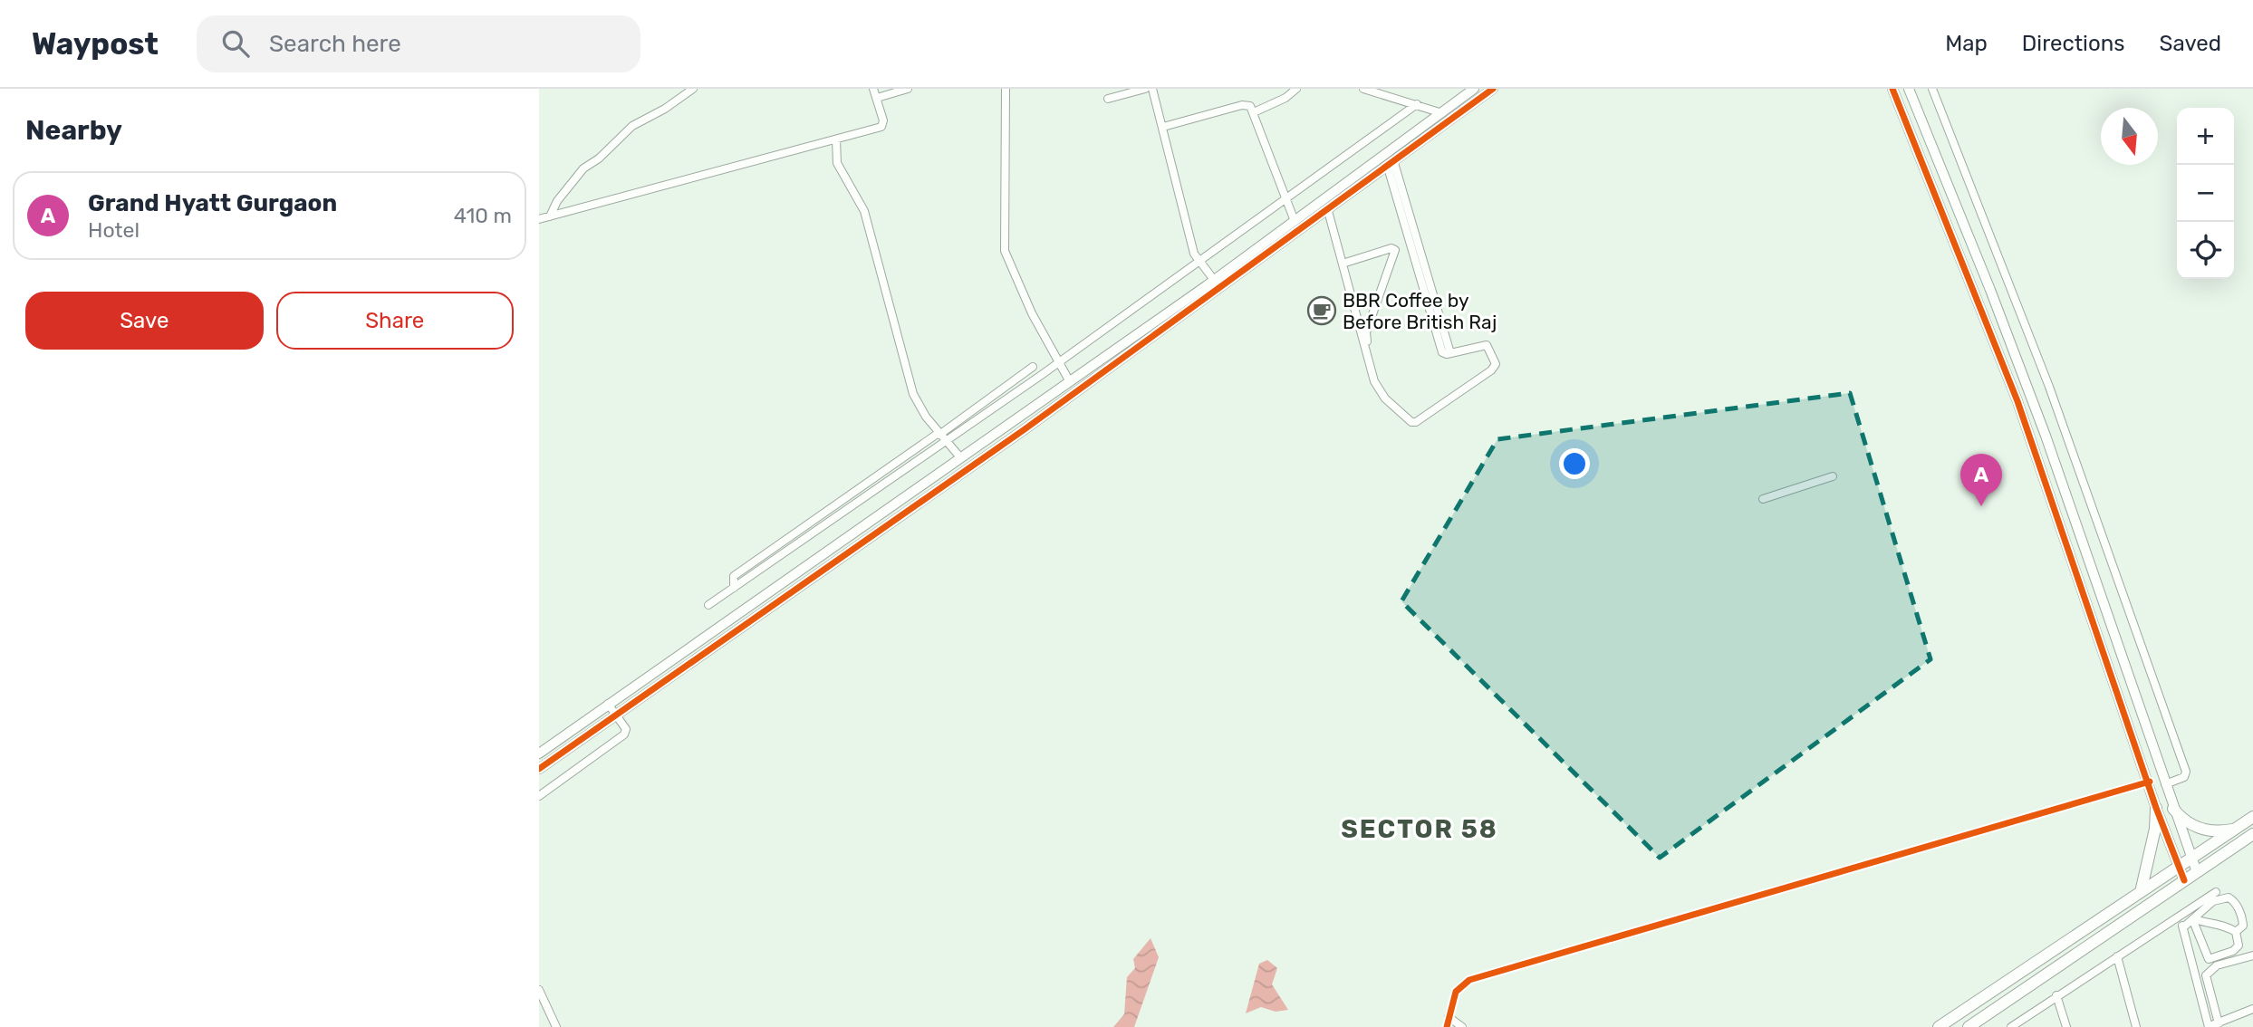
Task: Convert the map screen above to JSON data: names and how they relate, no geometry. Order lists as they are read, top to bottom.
{
  "districts": ["SECTOR 58"],
  "places": {
    "cafe": ["BBR Coffee by Before British Raj"]
  },
  "north": "bottom",
  "page": {
    "header": "Waypost",
    "search": "Search here",
    "nav": ["Map", "Directions", "Saved"],
    "heading": "Nearby",
    "map_buttons": ["+", "−"],
    "list": [
      {
        "mark": "A",
        "name": "Grand Hyatt Gurgaon",
        "note": "Hotel",
        "value": "410 m"
      }
    ],
    "buttons": ["Save", "Share"],
    "pins": "A"
  }
}
